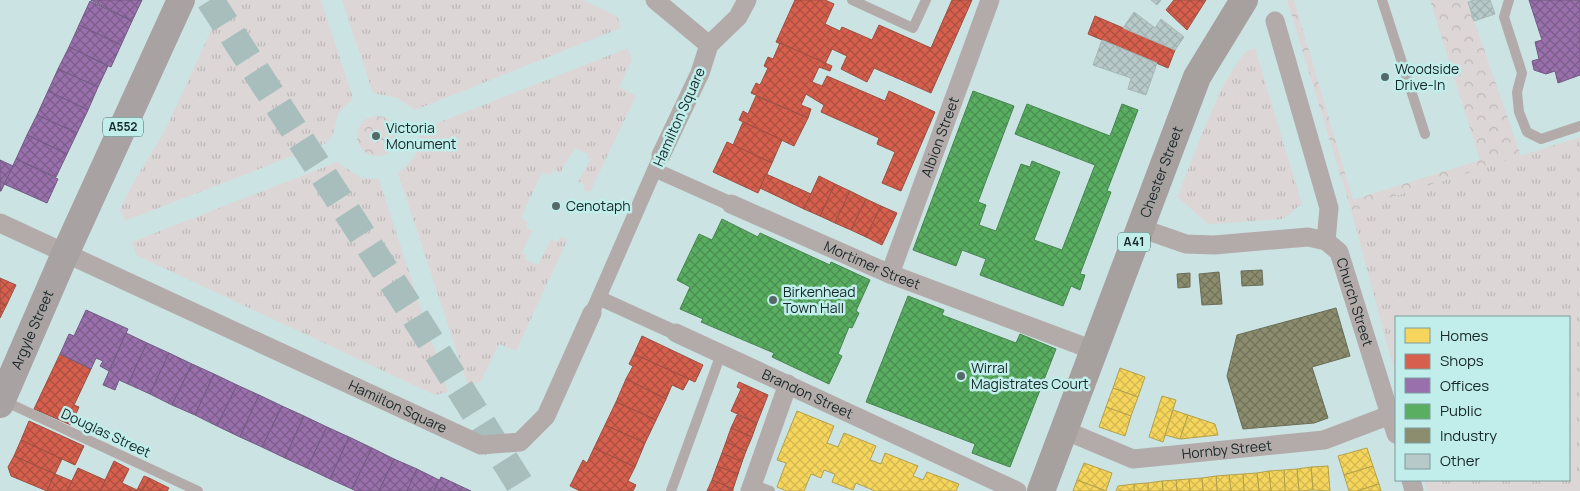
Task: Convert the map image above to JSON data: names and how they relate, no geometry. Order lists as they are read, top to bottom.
{
  "streets": {
    "highway": ["Chester Street", "A41"],
    "main road": ["A552", "Argyle Street"],
    "street": [
      "Hamilton Square",
      "Albion Street",
      "Mortimer Street",
      "Church Street",
      "Brandon Street",
      "Hornby Street"
    ],
    "lane": ["Douglas Street"]
  },
  "crossings": [
    ["Hamilton Square", "A552"],
    ["Hamilton Square", "Mortimer Street"],
    ["Hamilton Square", "Argyle Street"],
    ["Hamilton Square", "Brandon Street"],
    ["A552", "Argyle Street"],
    ["Albion Street", "Mortimer Street"],
    ["Chester Street", "Mortimer Street"],
    ["Chester Street", "Hornby Street"],
    ["Church Street", "Hornby Street"],
    ["Argyle Street", "Douglas Street"]
  ],
  "places": [
    "Woodside Drive-In",
    "Victoria Monument",
    "Cenotaph",
    "Birkenhead Town Hall",
    "Wirral Magistrates Court"
  ],
  "legend": [
    "Homes",
    "Shops",
    "Offices",
    "Public",
    "Industry",
    "Other"
  ]
}
